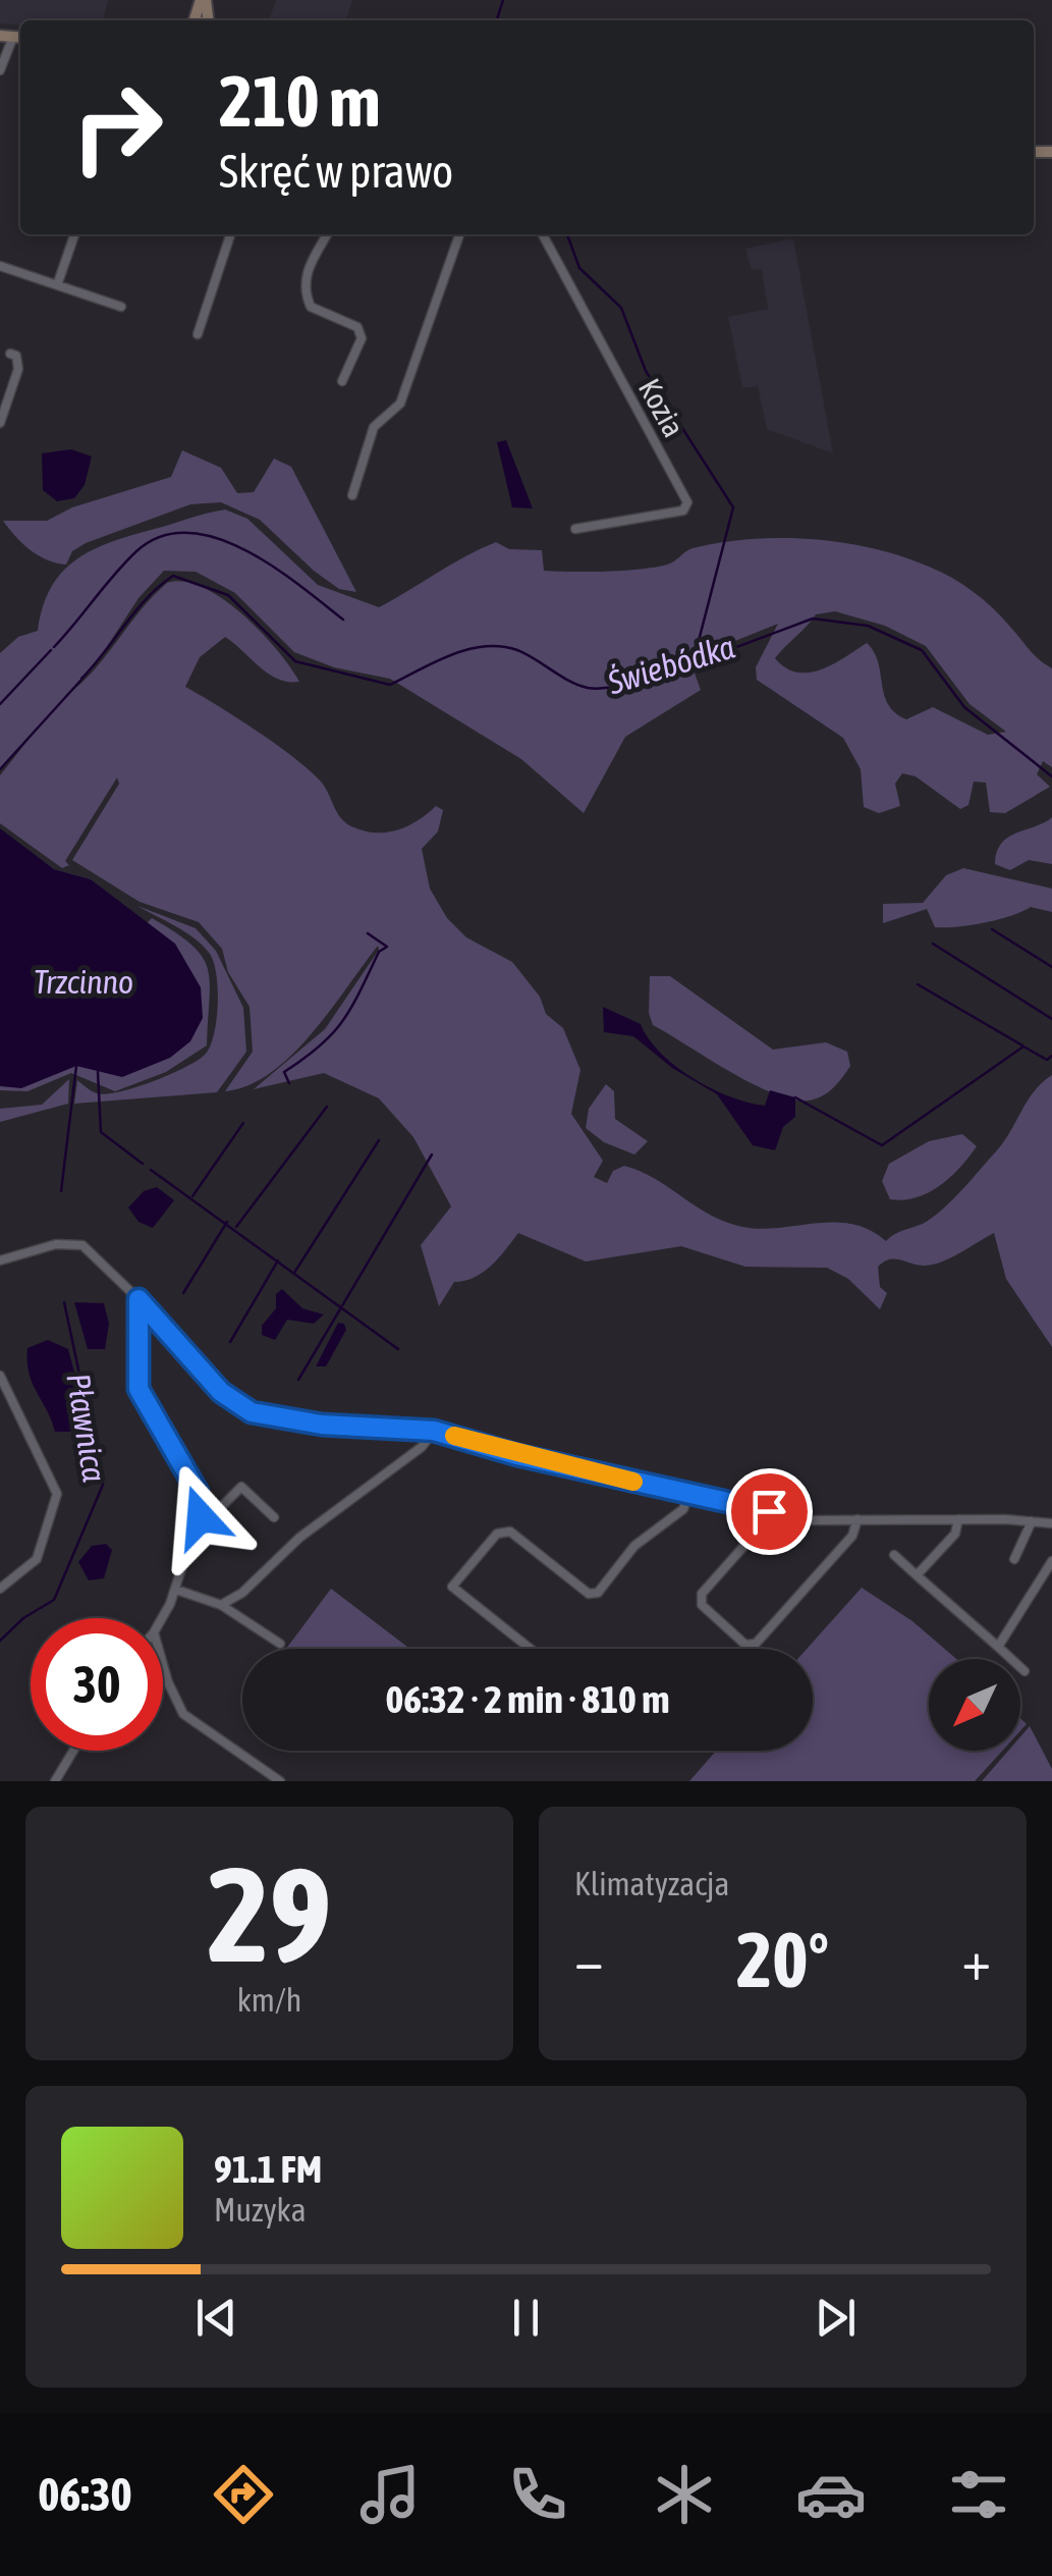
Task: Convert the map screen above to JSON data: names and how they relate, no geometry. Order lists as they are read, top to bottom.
{
  "streets": {
    "street": ["Kozia"]
  },
  "water": ["Świebódka", "Trzcinno", "Pławnica"],
  "north": "bottom left",
  "page": {
    "turn": ["210 m", "Skręć w prawo"],
    "limit": "30",
    "trip": "06:32 · 2 min · 810 m",
    "tile": [
      ["29", "km/h"],
      "Klimatyzacja"
    ],
    "heat": ["−", "20°", "+"],
    "song": ["91.1 FM", "Muzyka"],
    "tabs": "06:30"
  }
}
